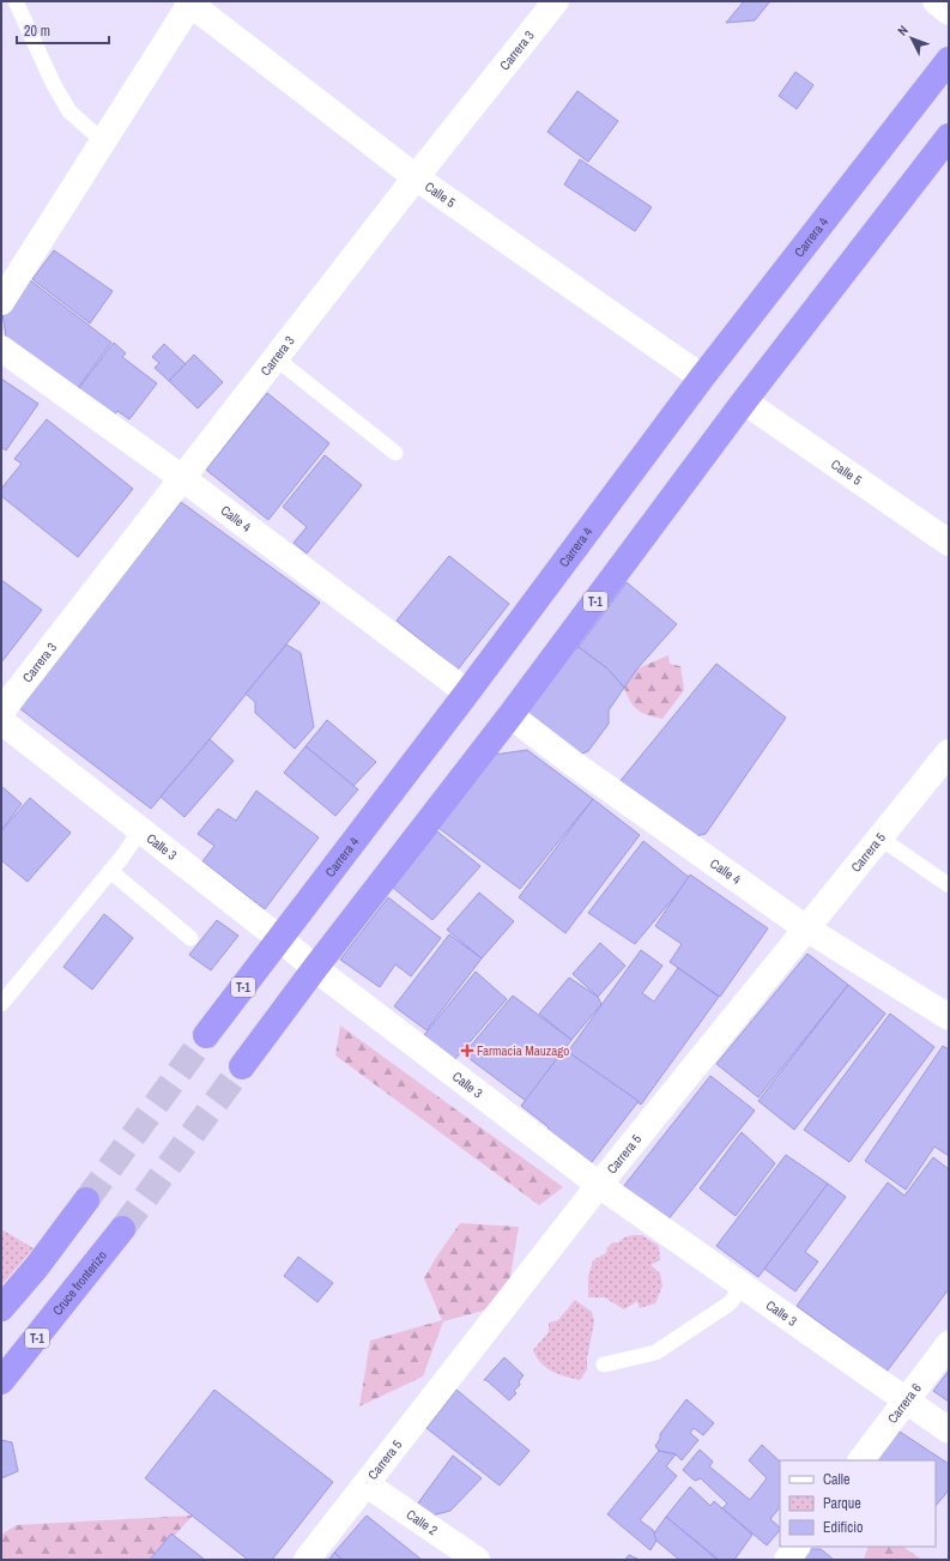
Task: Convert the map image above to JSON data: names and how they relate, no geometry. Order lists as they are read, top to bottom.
{
  "streets": {
    "highway": ["Carrera 4", "T-1", "Cruce fronterizo"],
    "street": [
      "Carrera 3",
      "Calle 5",
      "Calle 4",
      "Calle 3",
      "Carrera 5",
      "Carrera 6",
      "Calle 2"
    ]
  },
  "crossings": [
    ["Carrera 3", "Calle 5"],
    ["Carrera 3", "Calle 4"],
    ["Calle 5", "Carrera 4"],
    ["Calle 5", "T-1"],
    ["Carrera 4", "Calle 4"],
    ["Carrera 4", "Calle 3"],
    ["Calle 4", "T-1"],
    ["Calle 4", "Carrera 5"],
    ["T-1", "Calle 3"],
    ["Calle 3", "Carrera 5"],
    ["Calle 3", "Carrera 6"],
    ["Carrera 5", "Calle 2"]
  ],
  "places": {
    "health": ["Farmacia Mauzago"]
  },
  "legend": ["Calle", "Parque", "Edificio"],
  "scale_bar": "20 m",
  "north": "top left"
}
